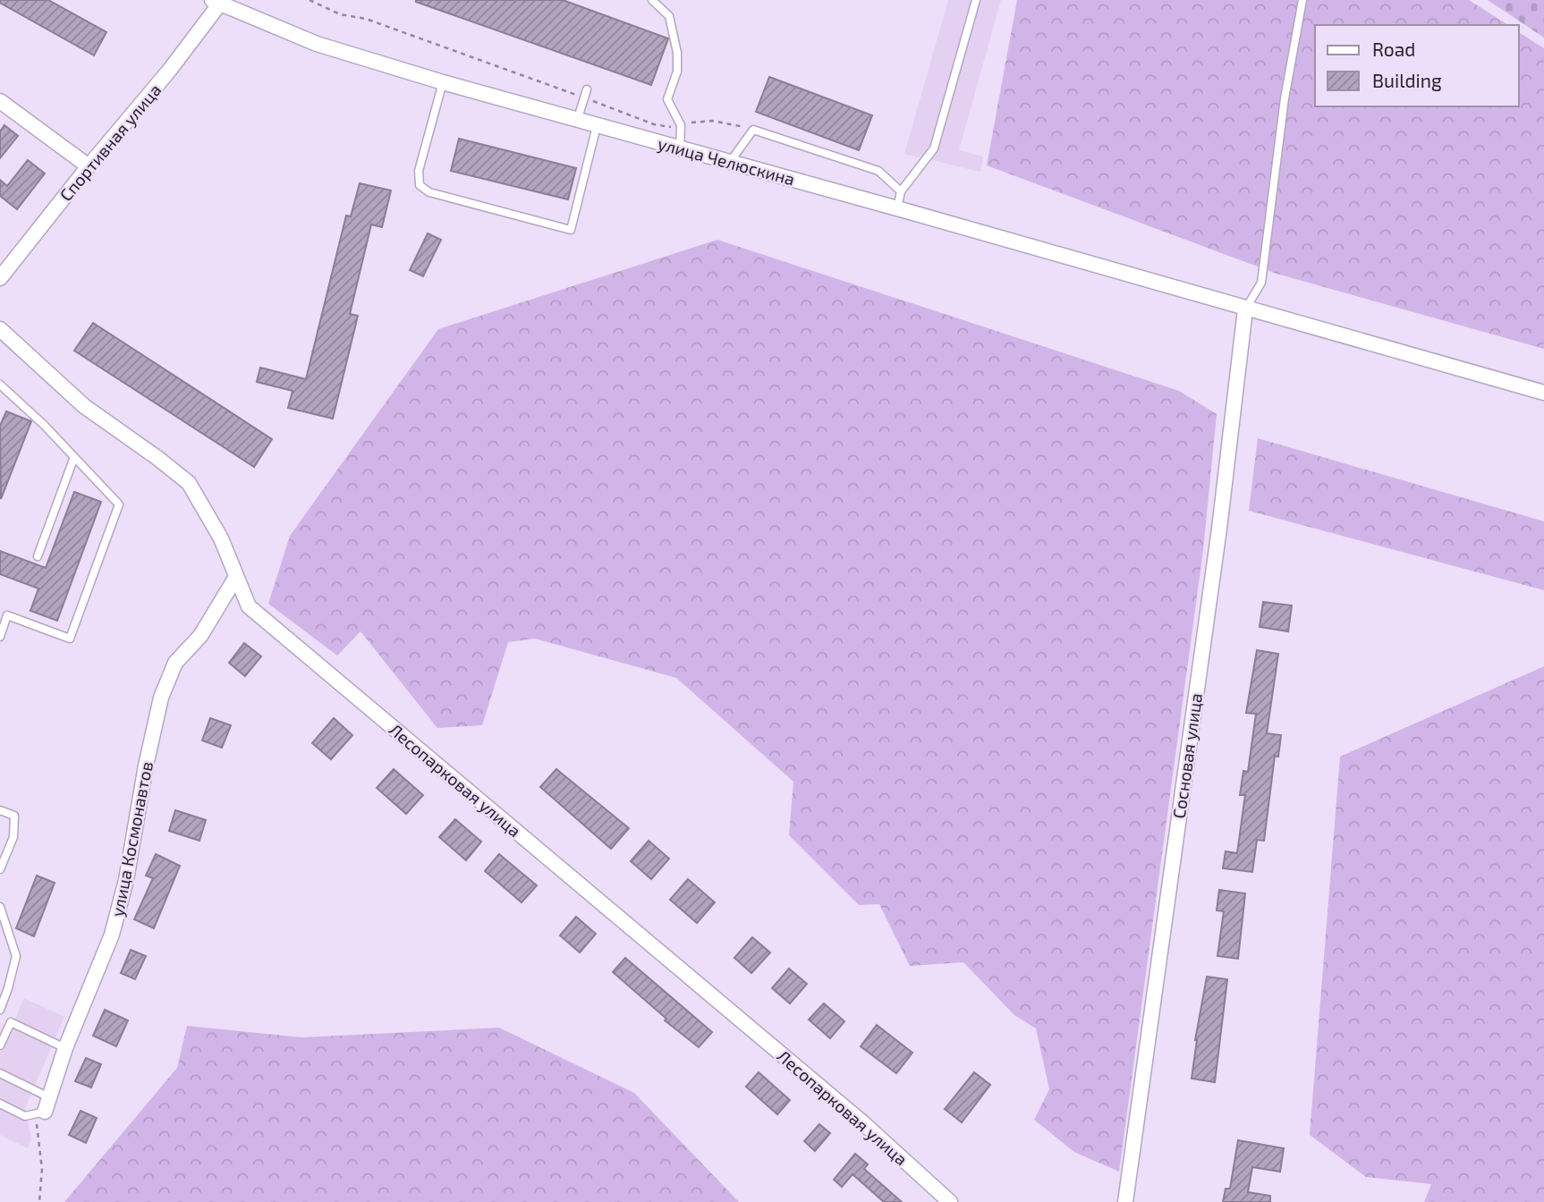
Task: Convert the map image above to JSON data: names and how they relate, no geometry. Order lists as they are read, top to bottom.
{
  "streets": {
    "street": [
      "Спортивная улица",
      "улица Челюскина",
      "Сосновая улица",
      "Лесопарковая улица",
      "улица Космонавтов"
    ]
  },
  "crossings": [
    ["Спортивная улица", "улица Челюскина"],
    ["улица Челюскина", "Сосновая улица"],
    ["Лесопарковая улица", "улица Космонавтов"]
  ],
  "legend": ["Road", "Building"]
}
